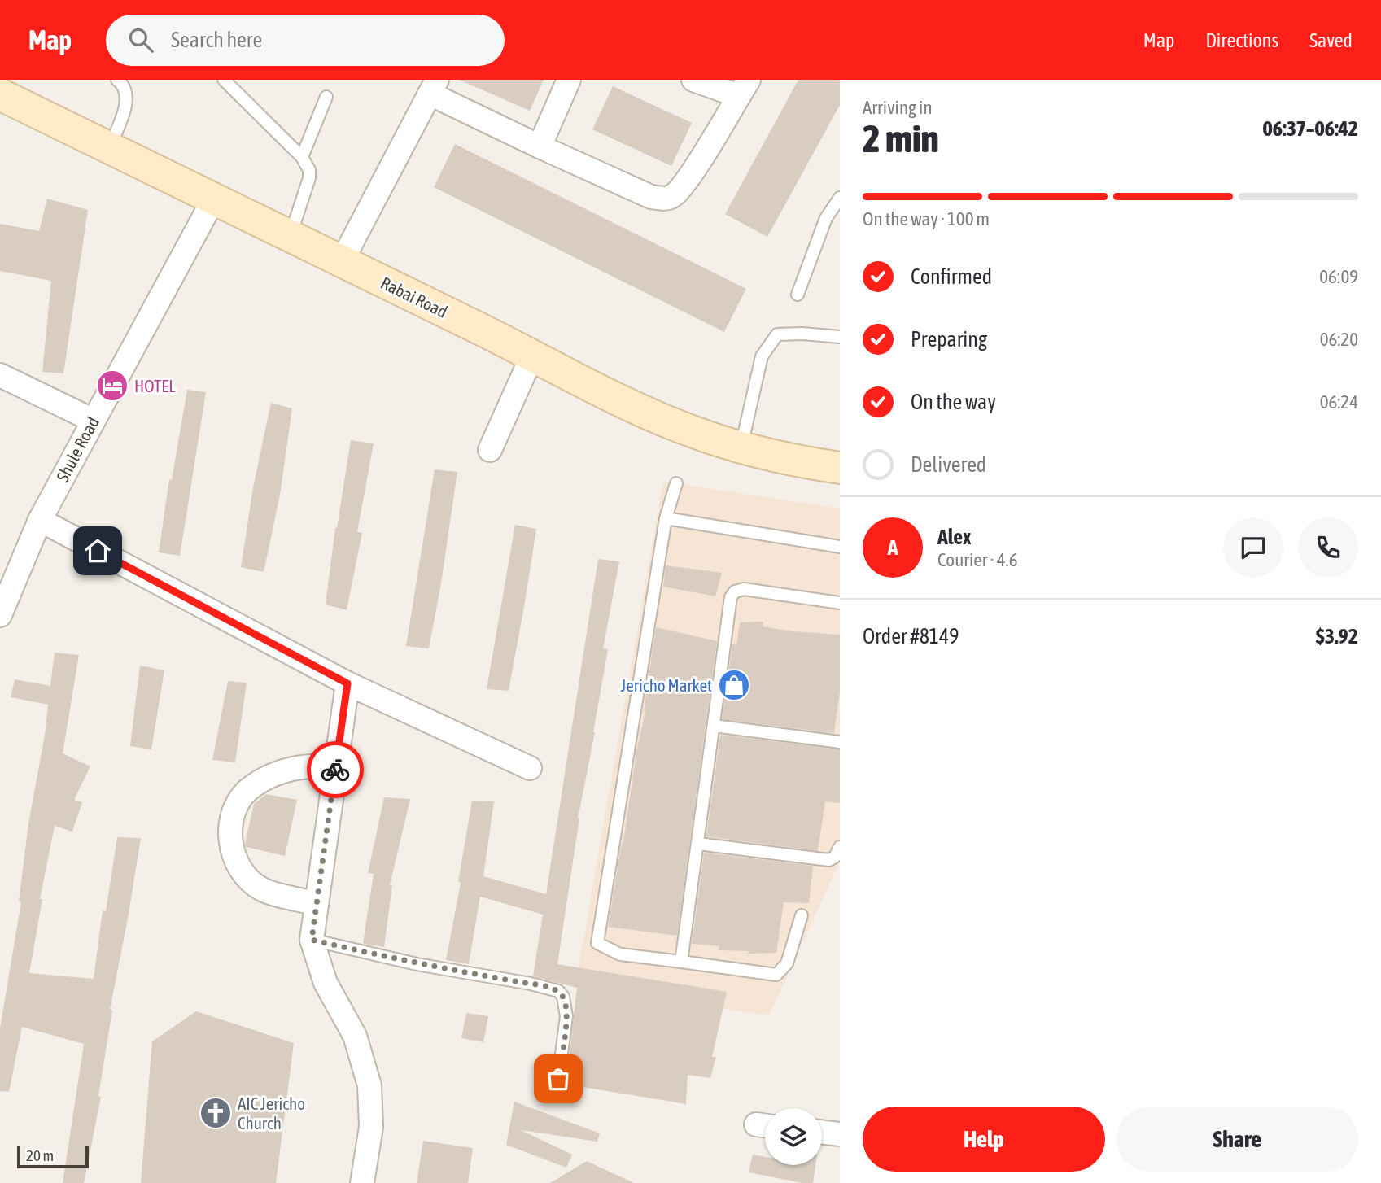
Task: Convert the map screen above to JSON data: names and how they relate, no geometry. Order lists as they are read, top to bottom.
{
  "streets": {
    "main road": ["Rabai Road"],
    "street": ["Shule Road"]
  },
  "crossings": [
    ["Rabai Road", "Shule Road"]
  ],
  "places": {
    "hotel": ["HOTEL"],
    "shop": ["Jericho Market"],
    "church": ["AIC Jericho Church"]
  },
  "scale_bar": "20 m",
  "page": {
    "header": "Map",
    "search": "Search here",
    "nav": ["Map", "Directions", "Saved"],
    "heading": ["2 min", "Arriving in", "06:37–06:42"],
    "panel": [
      "Alex",
      "Courier · 4.6",
      "Order #8149",
      "$3.92"
    ],
    "bar": "On the way · 100 m",
    "list": [
      ["Confirmed", "06:09"],
      ["Preparing", "06:20"],
      ["On the way", "06:24"],
      "Delivered"
    ],
    "round": "A",
    "buttons": ["Help", "Share"],
    "scale": "20 m"
  }
}
